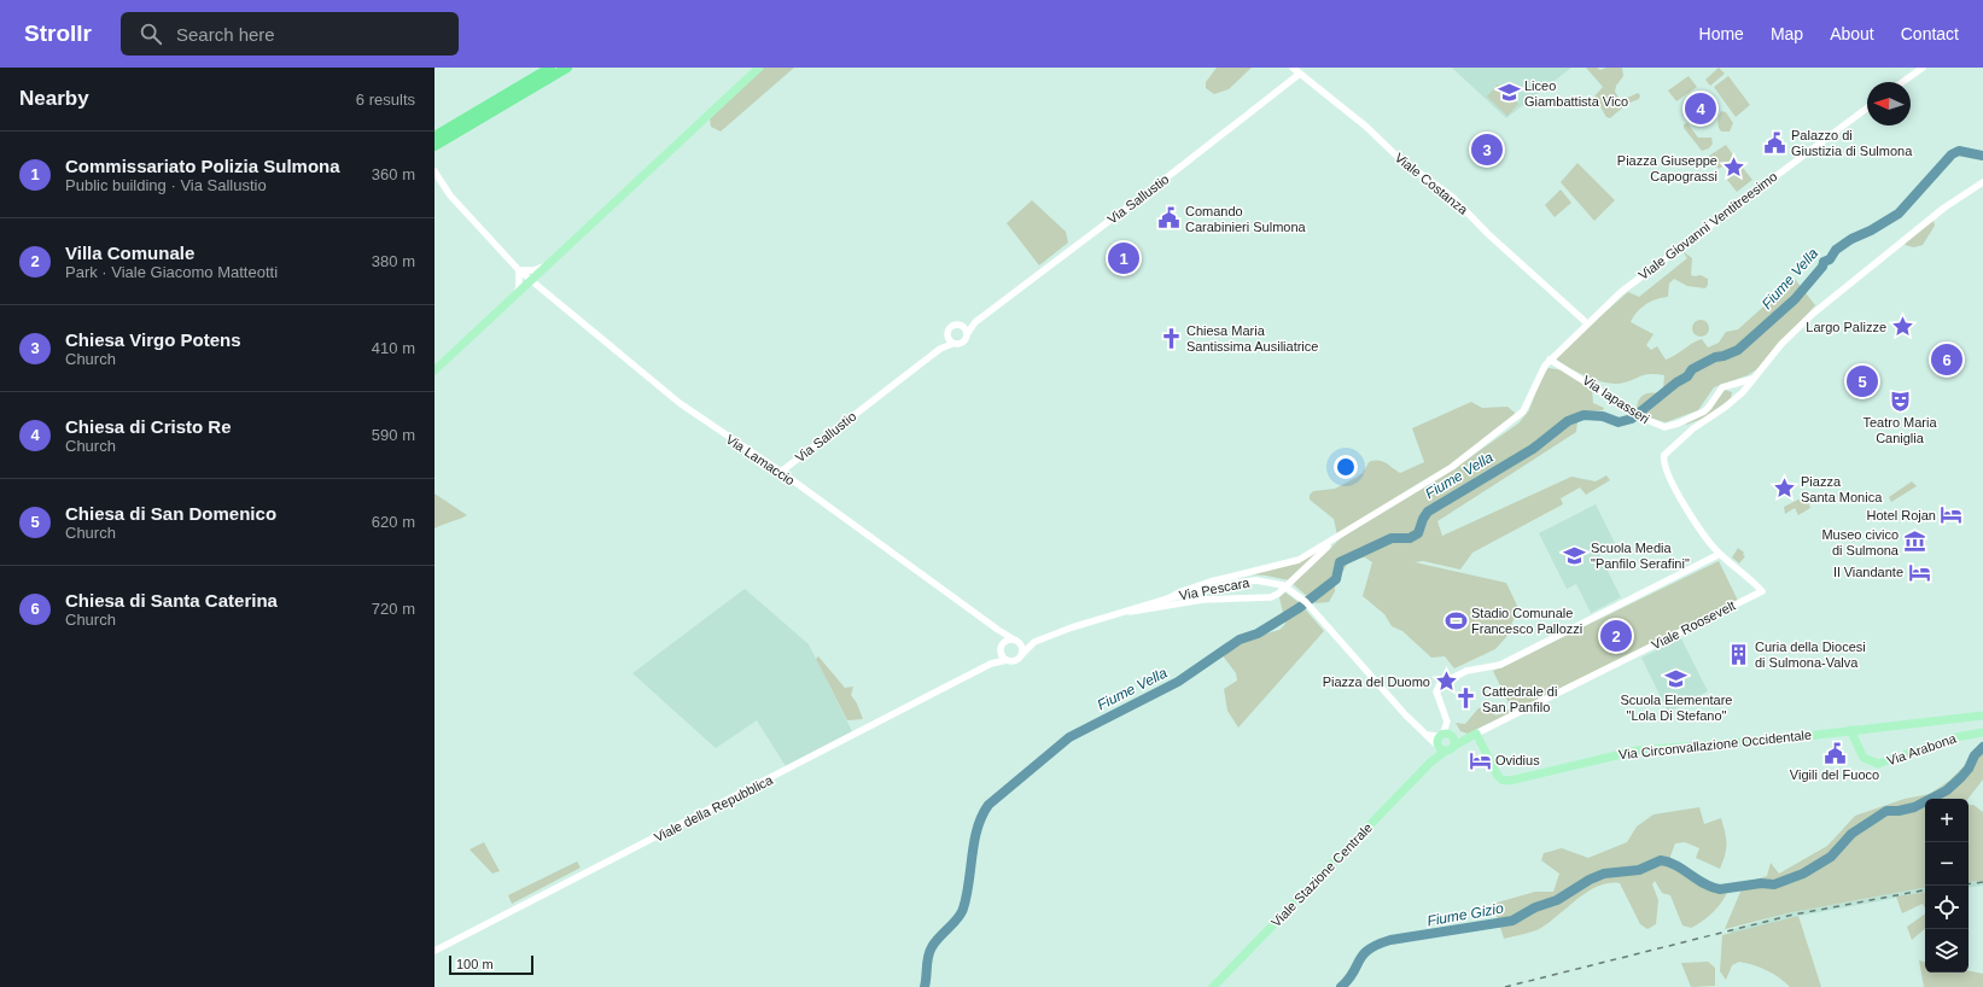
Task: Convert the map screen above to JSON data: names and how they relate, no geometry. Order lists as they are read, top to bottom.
{
  "streets": {
    "main road": [
      "Viale Roosevelt",
      "Via Circonvallazione Occidentale",
      "Via Arabona",
      "Viale Stazione Centrale"
    ],
    "street": [
      "Viale Costanza",
      "Via Sallustio",
      "Viale Giovanni Ventitreesimo",
      "Via Iapasseri",
      "Via Lamaccio",
      "Via Pescara",
      "Viale della Repubblica"
    ]
  },
  "crossings": [
    ["Viale Costanza", "Via Sallustio"],
    ["Viale Costanza", "Viale Giovanni Ventitreesimo"],
    ["Via Sallustio", "Via Lamaccio"],
    ["Viale Giovanni Ventitreesimo", "Via Iapasseri"],
    ["Via Lamaccio", "Via Pescara"],
    ["Via Lamaccio", "Viale della Repubblica"],
    ["Via Pescara", "Viale Roosevelt"],
    ["Via Pescara", "Viale della Repubblica"],
    ["Via Pescara", "Viale Stazione Centrale"],
    ["Viale Roosevelt", "Via Circonvallazione Occidentale"],
    ["Viale Roosevelt", "Viale Stazione Centrale"],
    ["Via Circonvallazione Occidentale", "Via Arabona"]
  ],
  "water": ["Fiume Vella", "Fiume Gizio"],
  "places": {
    "school or university": ["Liceo Giambattista Vico", "Scuola Media \"Panfilo Serafini\"", "Scuola Elementare \"Lola Di Stefano\""],
    "public building": ["Palazzo di Giustizia di Sulmona", "Comando Carabinieri Sulmona", "Vigili del Fuoco"],
    "place": [
      "Piazza Giuseppe Capograssi",
      "Largo Palizze",
      "Piazza Santa Monica",
      "Piazza del Duomo"
    ],
    "church": ["Chiesa Maria Santissima Ausiliatrice", "Cattedrale di San Panfilo"],
    "theatre": ["Teatro Maria Caniglia"],
    "hotel": ["Hotel Rojan", "Il Viandante", "Ovidius"],
    "museum": ["Museo civico di Sulmona"],
    "sports": ["Stadio Comunale Francesco Pallozzi"],
    "building": ["Curia della Diocesi di Sulmona-Valva"]
  },
  "scale_bar": "100 m",
  "north": "left",
  "page": {
    "header": "Strollr",
    "search": "Search here",
    "nav": [
      "Home",
      "Map",
      "About",
      "Contact"
    ],
    "heading": ["Nearby", "6 results"],
    "pins": [
      "4",
      "3",
      "1",
      "6",
      "5",
      "2"
    ],
    "list": [
      {
        "mark": "1",
        "name": "Commissariato Polizia Sulmona",
        "note": "Public building · Via Sallustio",
        "value": "360 m"
      },
      {
        "mark": "2",
        "name": "Villa Comunale",
        "note": "Park · Viale Giacomo Matteotti",
        "value": "380 m"
      },
      {
        "mark": "3",
        "name": "Chiesa Virgo Potens",
        "note": "Church",
        "value": "410 m"
      },
      {
        "mark": "4",
        "name": "Chiesa di Cristo Re",
        "note": "Church",
        "value": "590 m"
      },
      {
        "mark": "5",
        "name": "Chiesa di San Domenico",
        "note": "Church",
        "value": "620 m"
      },
      {
        "mark": "6",
        "name": "Chiesa di Santa Caterina",
        "note": "Church",
        "value": "720 m"
      }
    ],
    "map_buttons": ["+", "−"],
    "scale": "100 m"
  }
}
